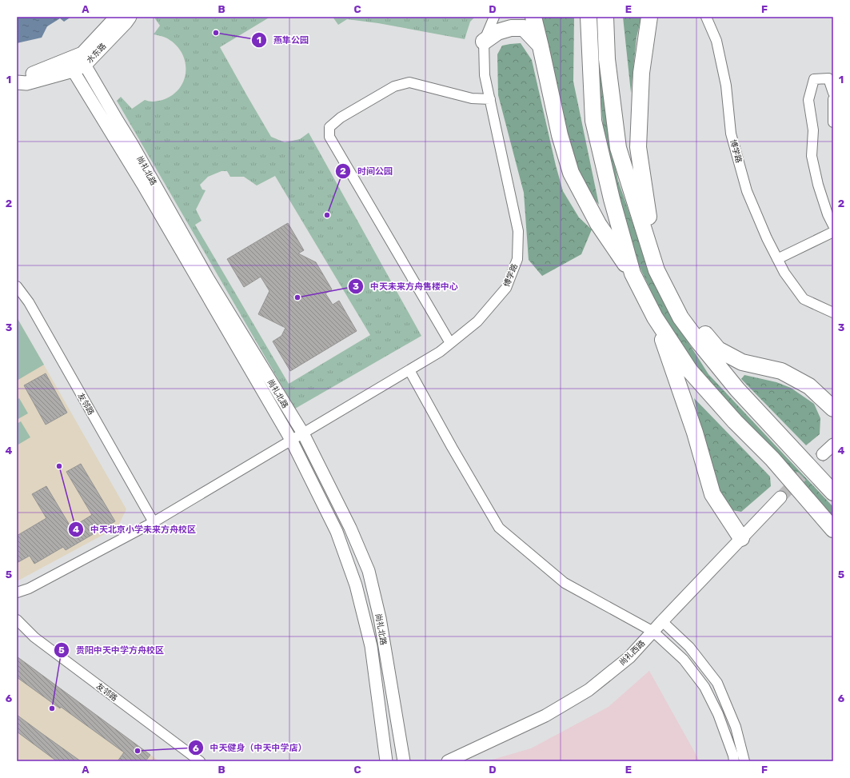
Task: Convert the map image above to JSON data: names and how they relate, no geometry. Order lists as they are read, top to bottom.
{
  "streets": {
    "main road": ["水东路"],
    "street": [
      "博学路",
      "尚礼北路",
      "友邻路",
      "尚礼西路"
    ]
  },
  "crossings": [
    ["水东路", "尚礼北路"],
    ["博学路", "尚礼北路"]
  ],
  "places": [
    "燕隼公园",
    "时间公园",
    "中天未来方舟售楼中心",
    "中天北京小学未来方舟校区",
    "贵阳中天中学方舟校区",
    "中天健身（中天中学店）"
  ],
  "grid": {
    "columns": [
      "A",
      "B",
      "C",
      "D",
      "E",
      "F"
    ],
    "rows": [
      "1",
      "2",
      "3",
      "4",
      "5",
      "6"
    ]
  }
}
